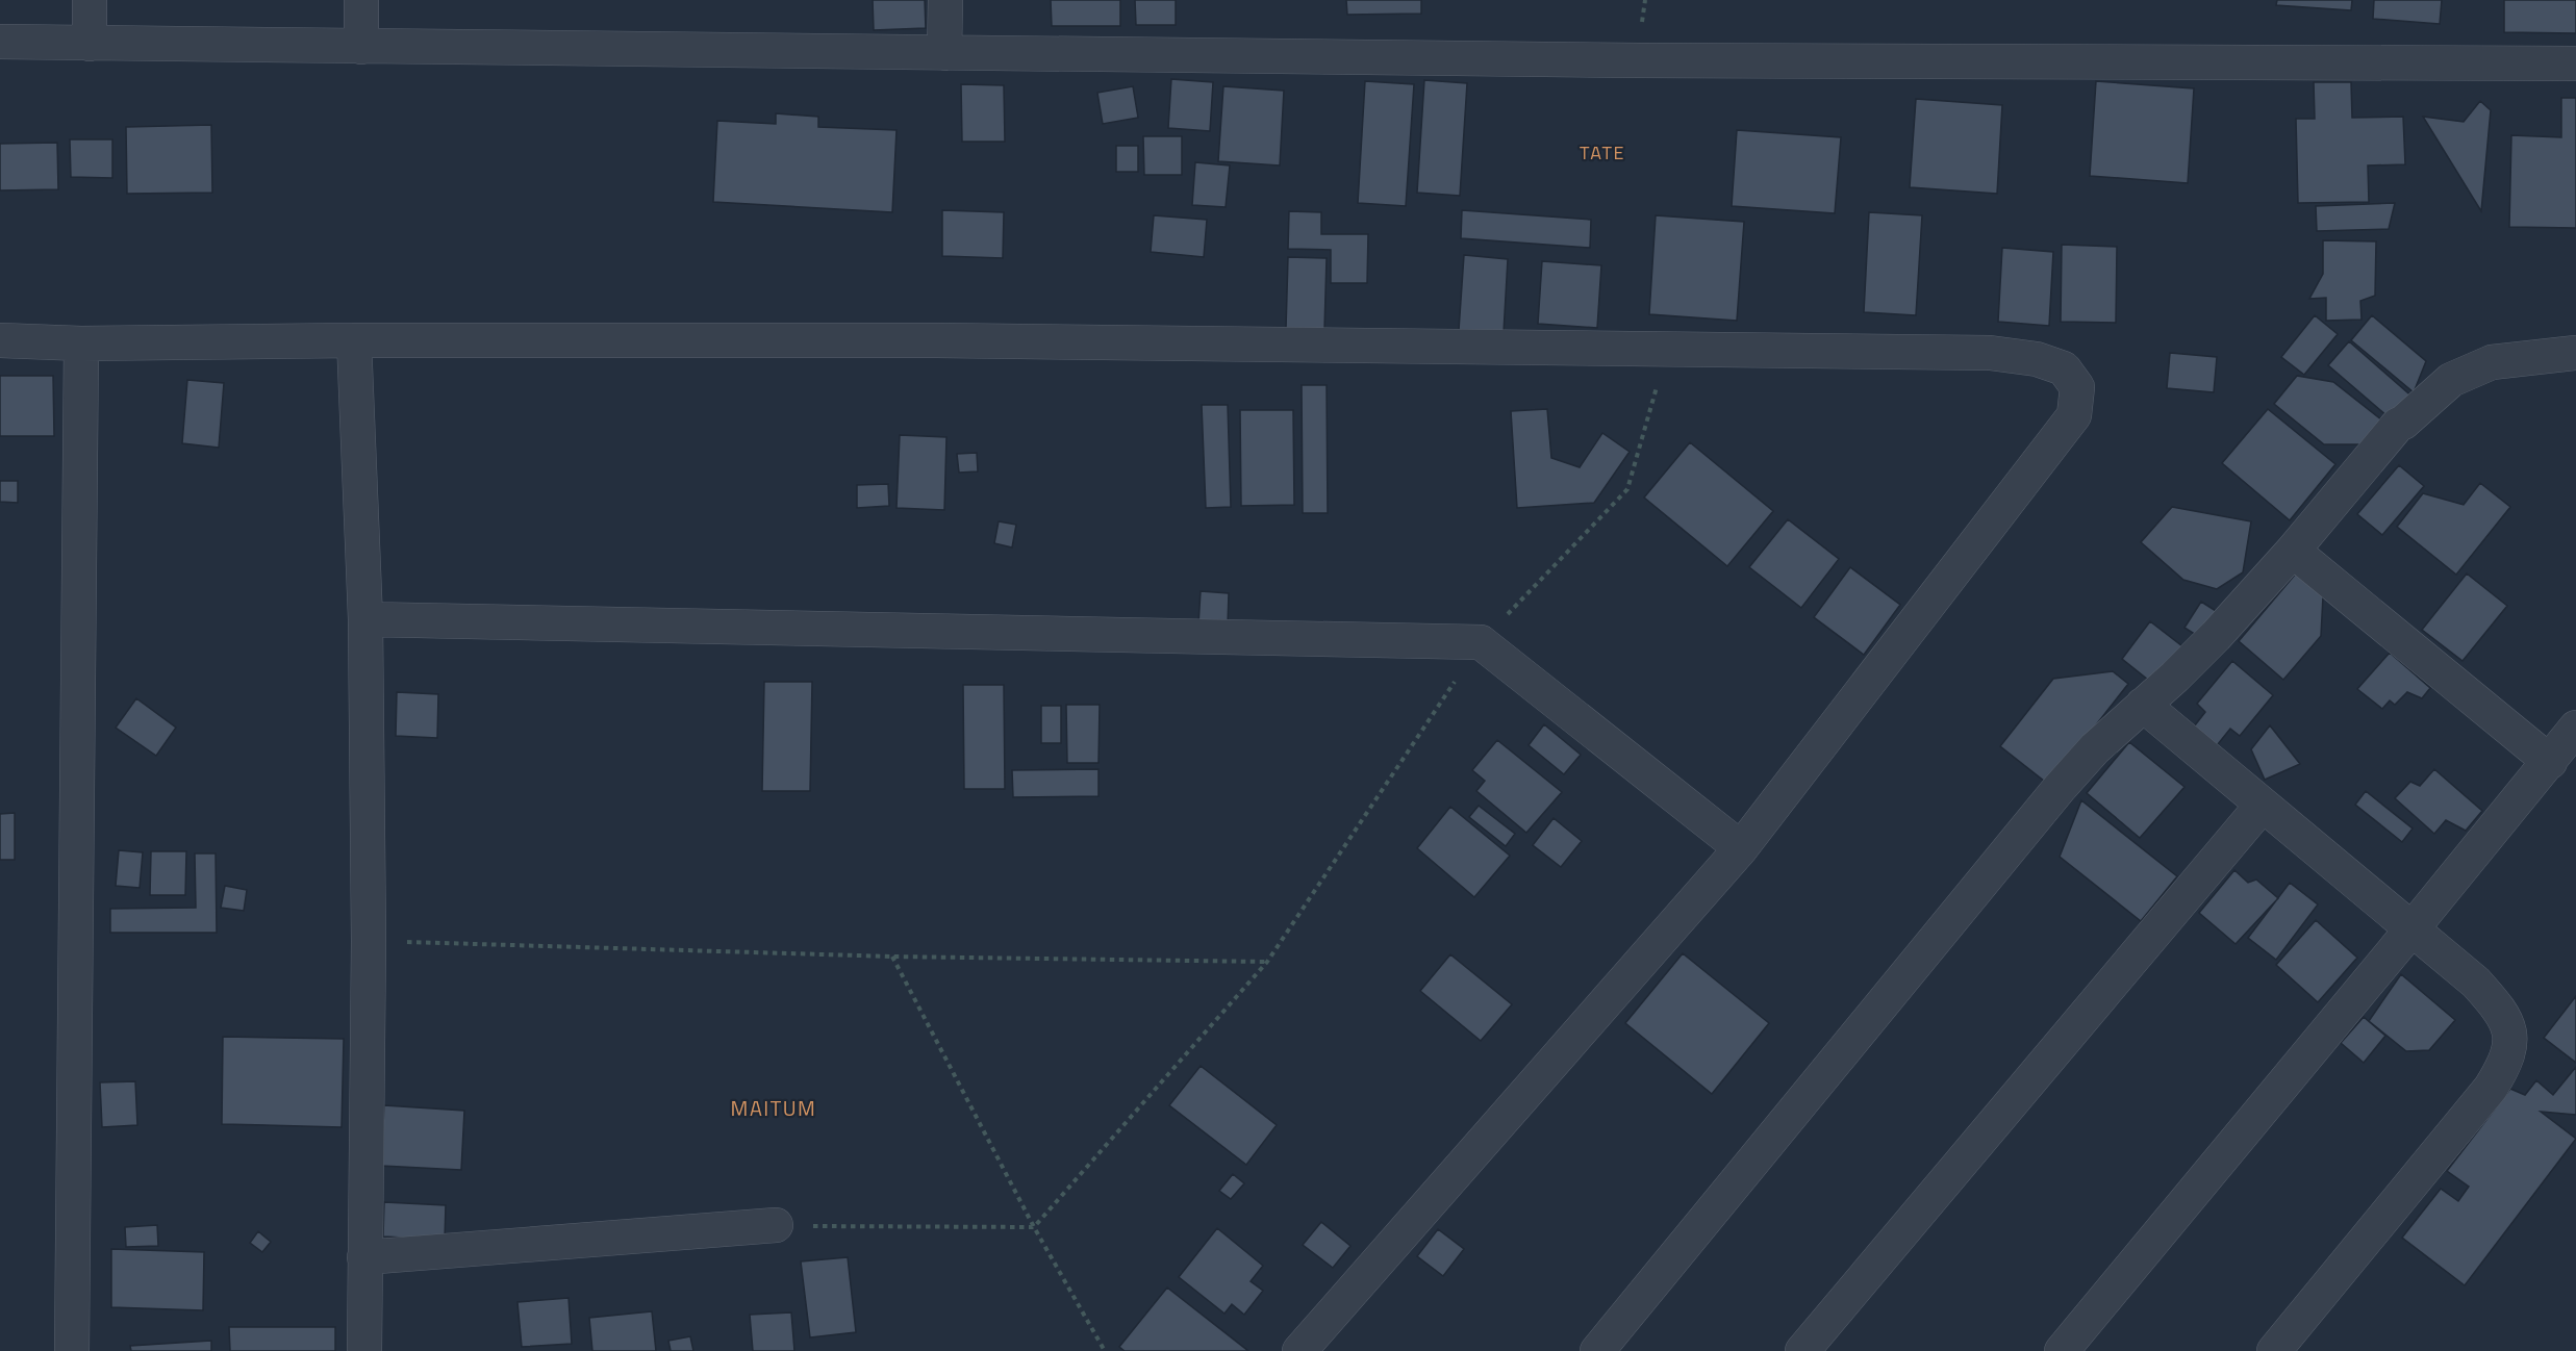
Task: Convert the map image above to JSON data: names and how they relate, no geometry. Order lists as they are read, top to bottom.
{
  "districts": ["TATE", "MAITUM"]
}
